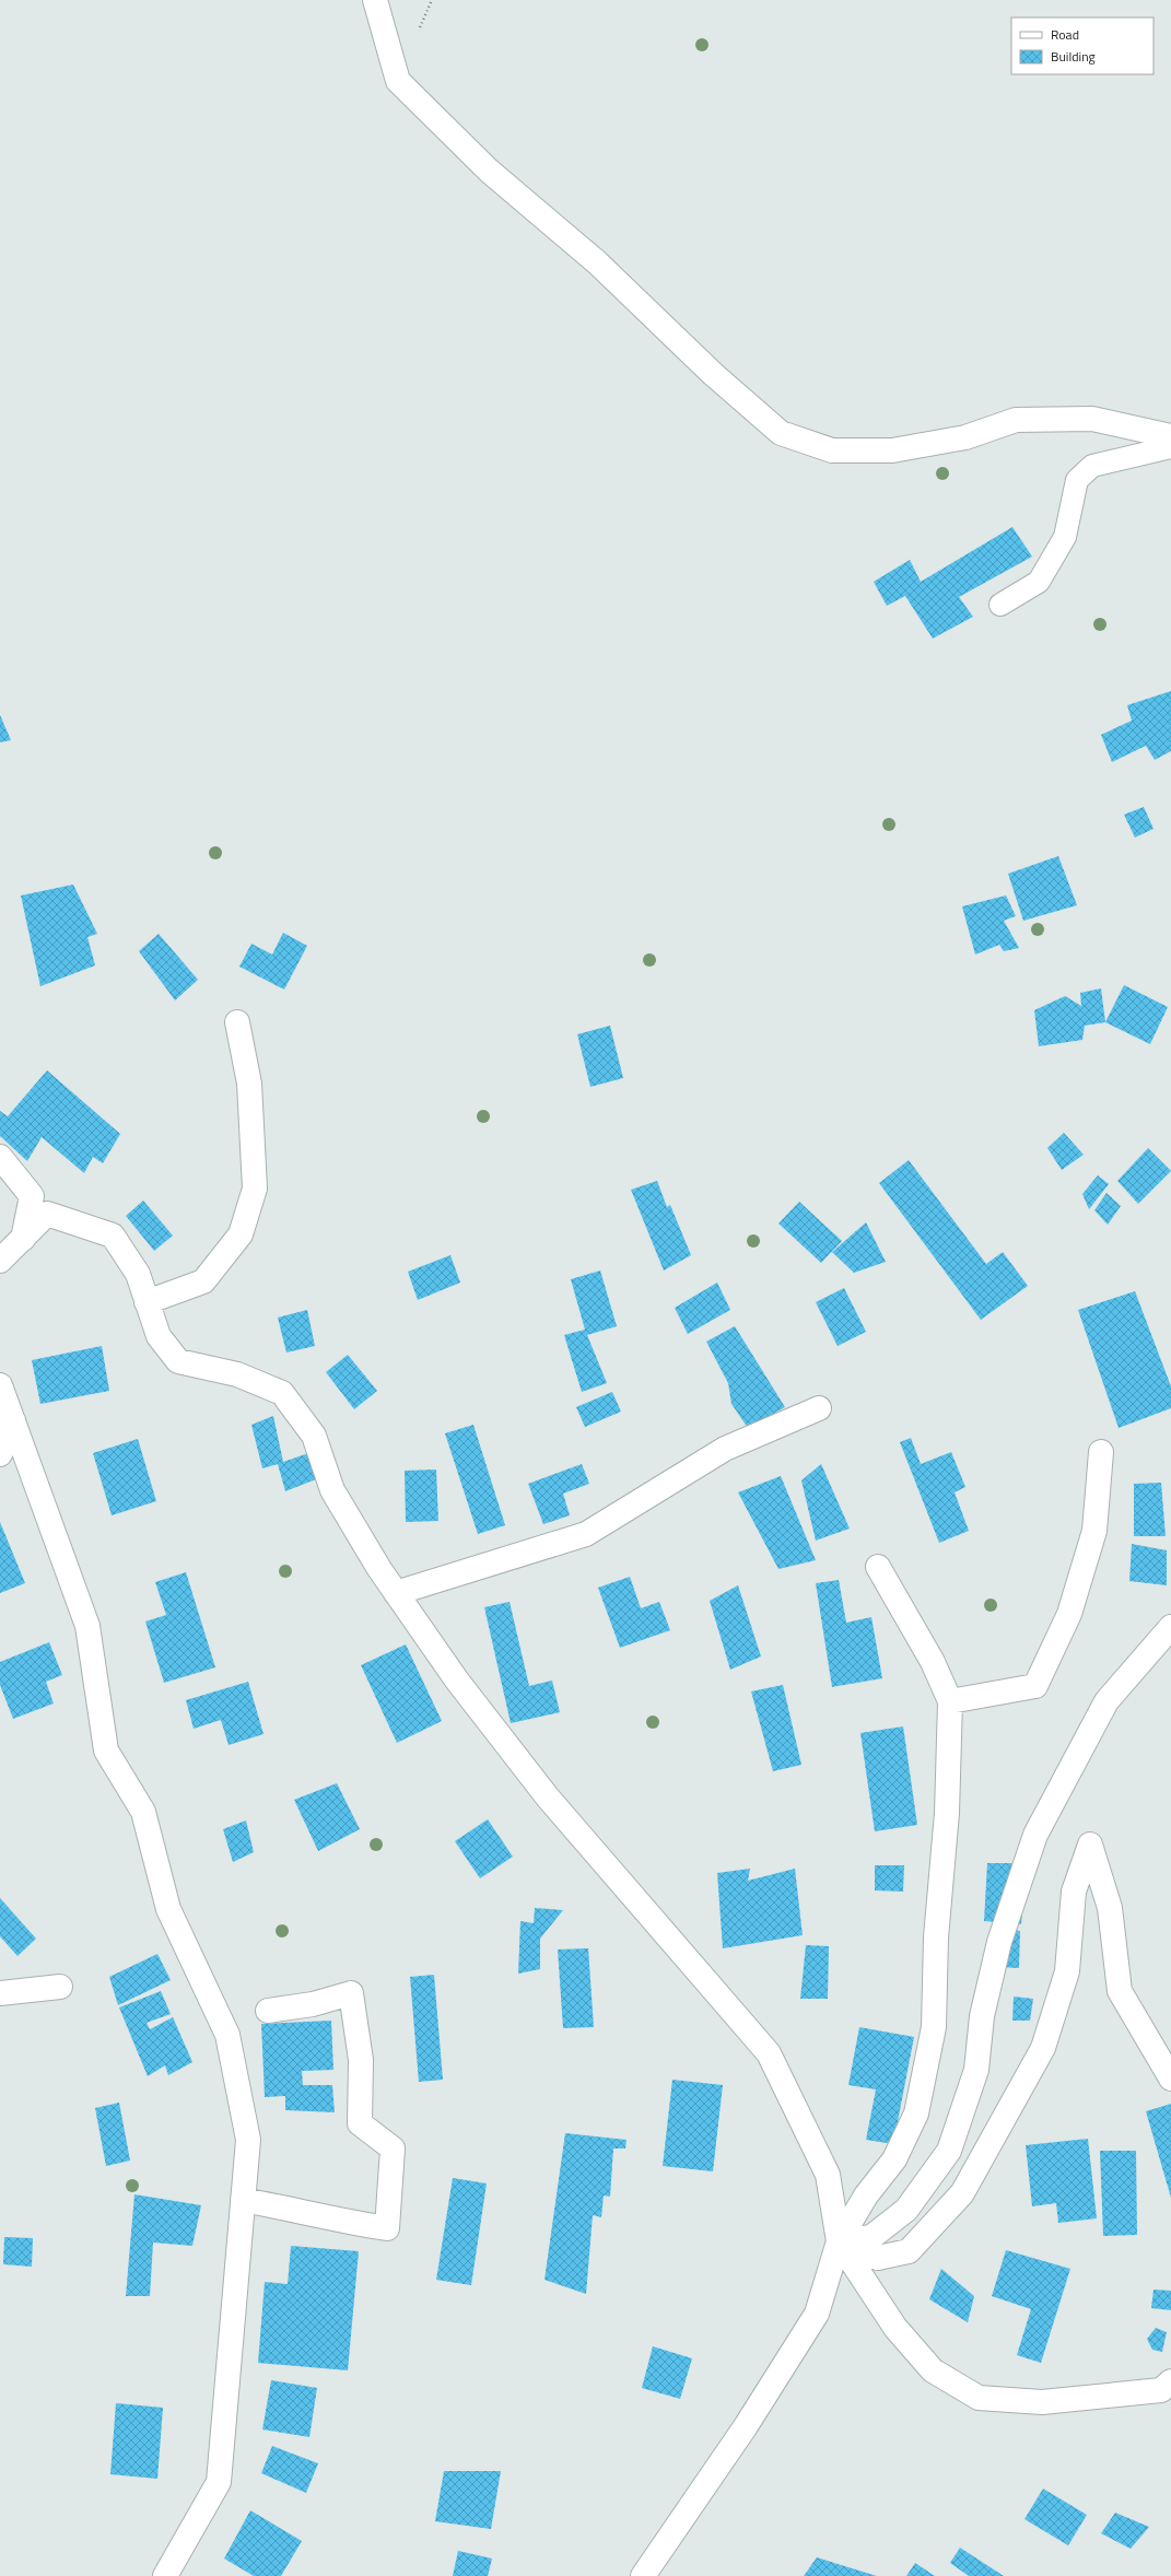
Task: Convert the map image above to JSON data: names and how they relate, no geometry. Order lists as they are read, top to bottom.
{
  "legend": ["Road", "Building"]
}
